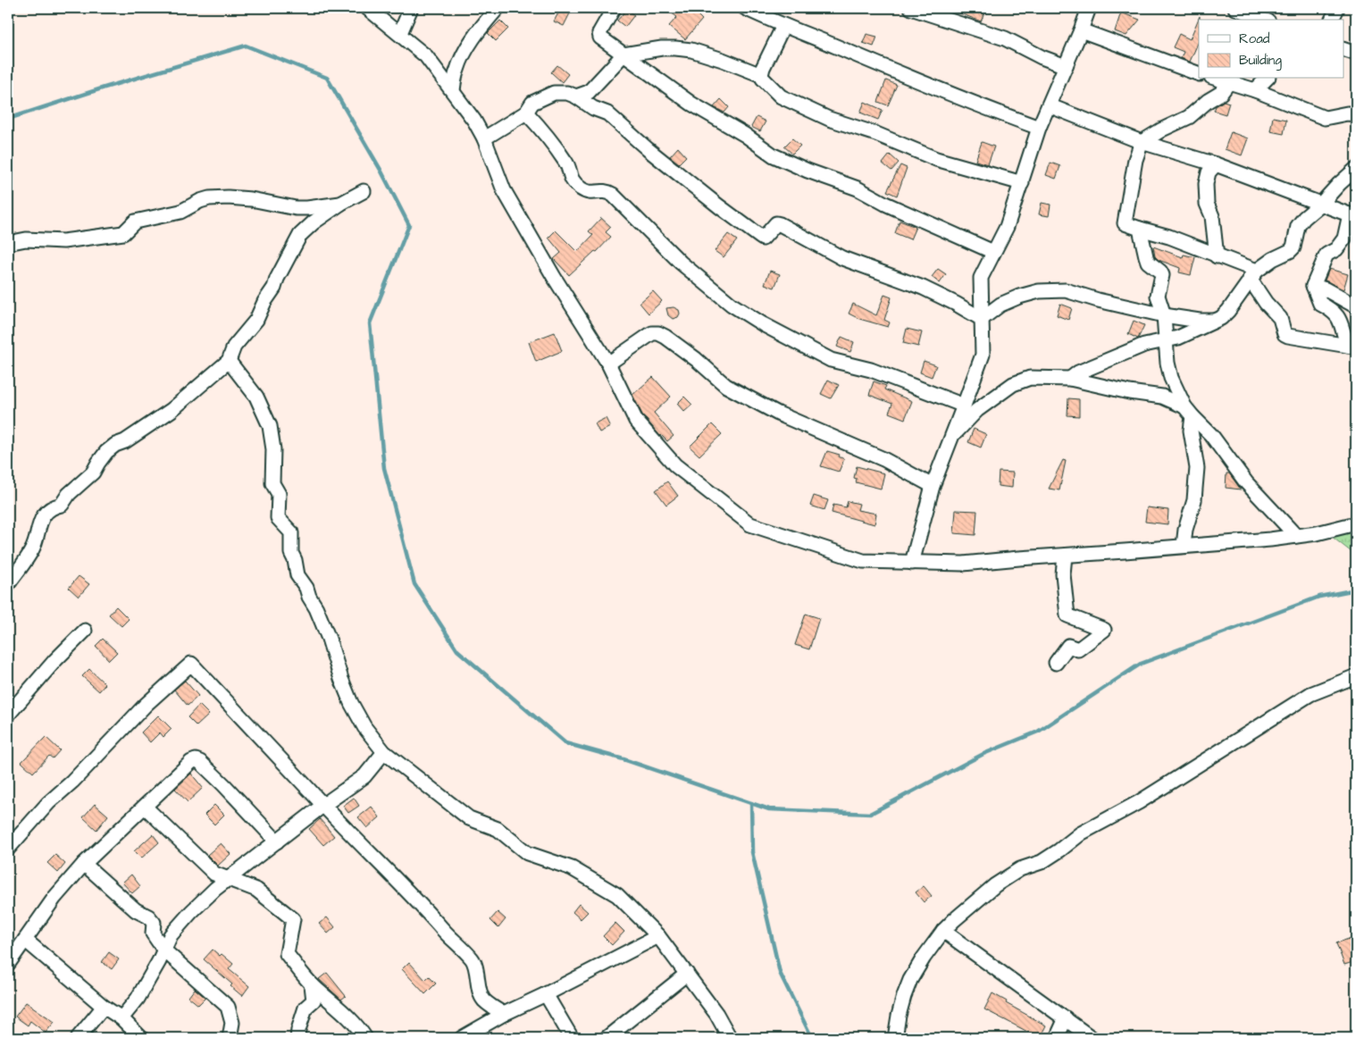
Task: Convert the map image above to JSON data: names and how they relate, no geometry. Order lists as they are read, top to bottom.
{
  "legend": ["Road", "Building"]
}
